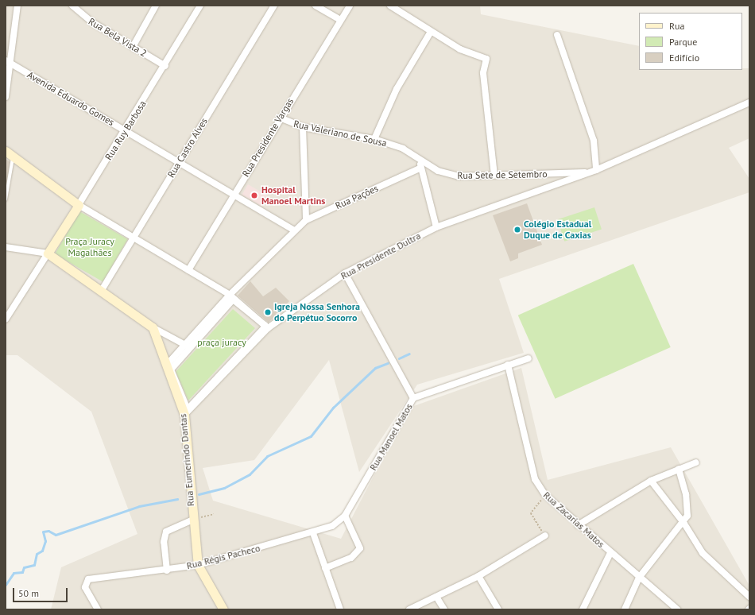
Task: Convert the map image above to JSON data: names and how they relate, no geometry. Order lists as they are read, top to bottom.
{
  "streets": {
    "street": [
      "Rua Bela Vista 2",
      "Avenida Eduardo Gomes",
      "Rua Ruy Barbosa",
      "Rua Valeriano de Sousa",
      "Rua Presidente Vargas",
      "Rua Castro Alves",
      "Rua Sete de Setembro",
      "Rua Pações",
      "Rua Presidente Dultra",
      "Rua Manoel Matos",
      "Rua Eumerindo Dantas",
      "Rua Zacarias Matos",
      "Rua Régis Pacheco"
    ]
  },
  "crossings": [
    ["Rua Bela Vista 2", "Rua Ruy Barbosa"],
    ["Avenida Eduardo Gomes", "Rua Ruy Barbosa"],
    ["Avenida Eduardo Gomes", "Rua Presidente Vargas"],
    ["Avenida Eduardo Gomes", "Rua Castro Alves"],
    ["Avenida Eduardo Gomes", "Rua Pações"],
    ["Rua Valeriano de Sousa", "Rua Presidente Vargas"],
    ["Rua Valeriano de Sousa", "Rua Sete de Setembro"],
    ["Rua Sete de Setembro", "Rua Presidente Dultra"],
    ["Rua Pações", "Rua Eumerindo Dantas"],
    ["Rua Manoel Matos", "Rua Zacarias Matos"],
    ["Rua Manoel Matos", "Rua Régis Pacheco"],
    ["Rua Eumerindo Dantas", "Rua Régis Pacheco"]
  ],
  "parks": ["Praça Juracy Magalhães", "praça juracy"],
  "places": ["Hospital Manoel Martins", "Colégio Estadual Duque de Caxias", "Igreja Nossa Senhora do Perpétuo Socorro"],
  "legend": ["Rua", "Parque", "Edifício"],
  "scale_bar": "50 m"
}
